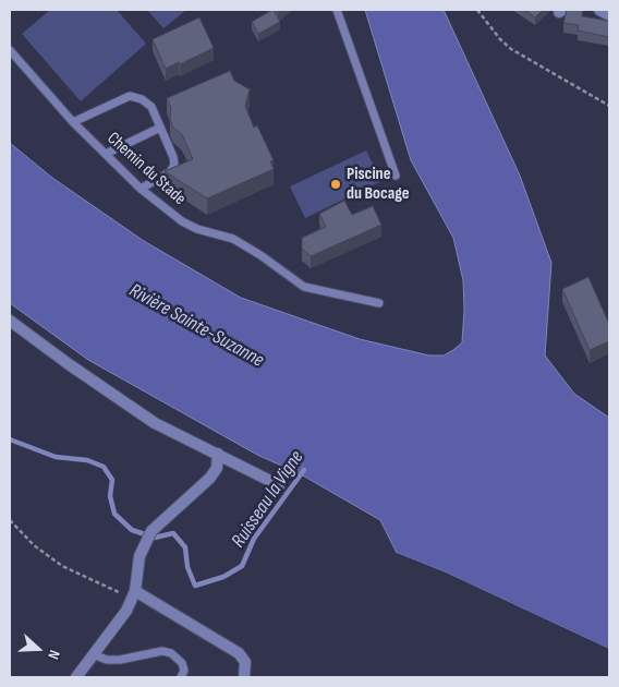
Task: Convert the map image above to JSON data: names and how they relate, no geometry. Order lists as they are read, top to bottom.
{
  "streets": {
    "lane": ["Chemin du Stade"]
  },
  "water": ["Rivière Sainte-Suzanne", "Ruisseau la Vigne"],
  "places": ["Piscine du Bocage"],
  "north": "right"
}
